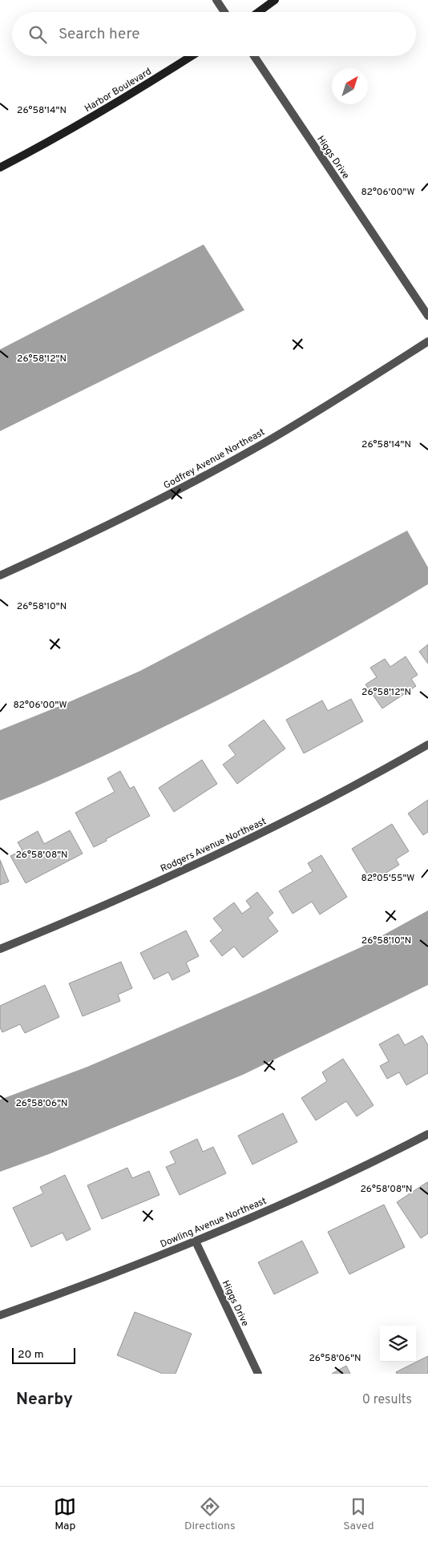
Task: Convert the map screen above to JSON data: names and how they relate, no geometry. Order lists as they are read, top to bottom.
{
  "streets": {
    "street": [
      "Harbor Boulevard",
      "Higgs Drive",
      "Godfrey Avenue Northeast",
      "Rodgers Avenue Northeast",
      "Dowling Avenue Northeast"
    ]
  },
  "crossings": [
    ["Higgs Drive", "Dowling Avenue Northeast"]
  ],
  "scale_bar": "20 m",
  "north": "top right",
  "page": {
    "search": "Search here",
    "scale": "20 m",
    "heading": ["Nearby", "0 results"],
    "nav": ["Map", "Directions", "Saved"]
  },
  "coordinates": [
    "26°58'14\"N",
    "82°06'00\"W",
    "26°58'12\"N",
    "26°58'10\"N",
    "26°58'08\"N",
    "82°05'55\"W",
    "26°58'06\"N"
  ]
}
